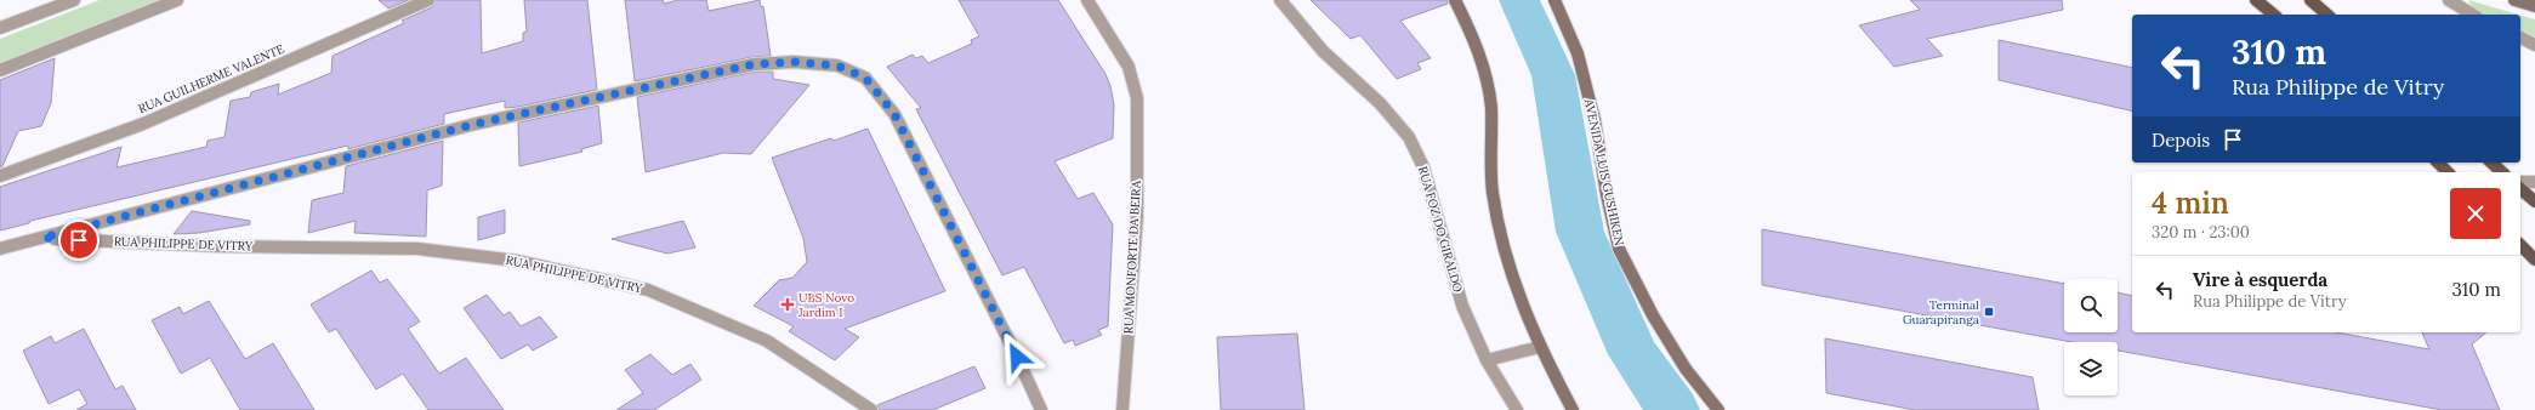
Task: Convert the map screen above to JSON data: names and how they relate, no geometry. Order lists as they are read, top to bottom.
{
  "streets": {
    "main road": ["AVENIDA LUIS GUSHIKEN"],
    "street": [
      "RUA GUILHERME VALENTE",
      "RUA FOZ DO GIRALDO",
      "RUA PHILIPPE DE VITRY",
      "RUA MONFORTE DA BEIRA"
    ]
  },
  "places": {
    "health": ["UBS Novo Jardim I"],
    "transit": ["Terminal Guarapiranga"]
  },
  "page": {
    "turn": ["310 m", "Rua Philippe de Vitry"],
    "then": "Depois",
    "heading": ["4 min", "320 m · 23:00"],
    "list": [
      {
        "name": "Vire à esquerda",
        "note": "Rua Philippe de Vitry",
        "value": "310 m"
      }
    ]
  }
}
